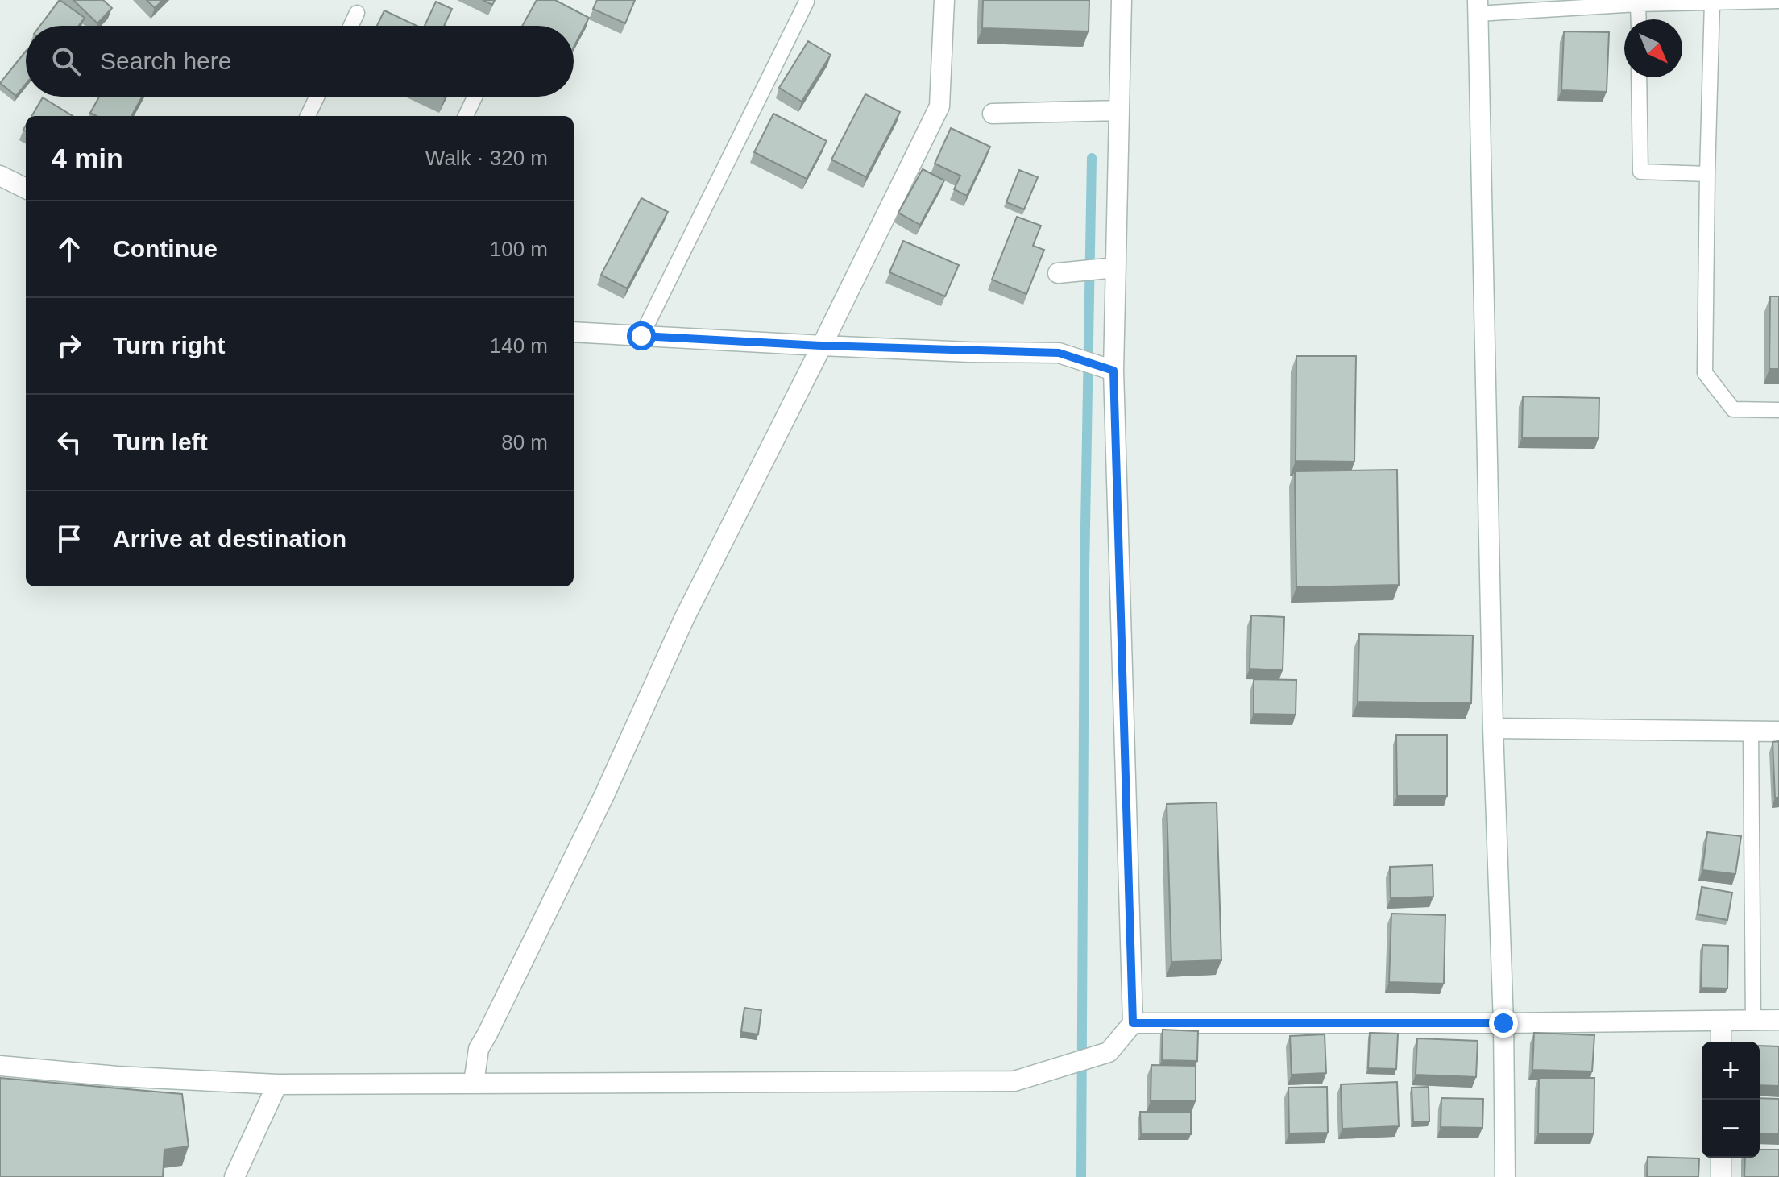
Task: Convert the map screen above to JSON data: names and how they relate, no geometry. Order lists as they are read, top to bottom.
{
  "north": "bottom right",
  "page": {
    "search": "Search here",
    "heading": ["4 min", "Walk · 320 m"],
    "list": [
      ["Continue", "100 m"],
      ["Turn right", "140 m"],
      ["Turn left", "80 m"],
      "Arrive at destination"
    ],
    "map_buttons": ["+", "−"]
  }
}
